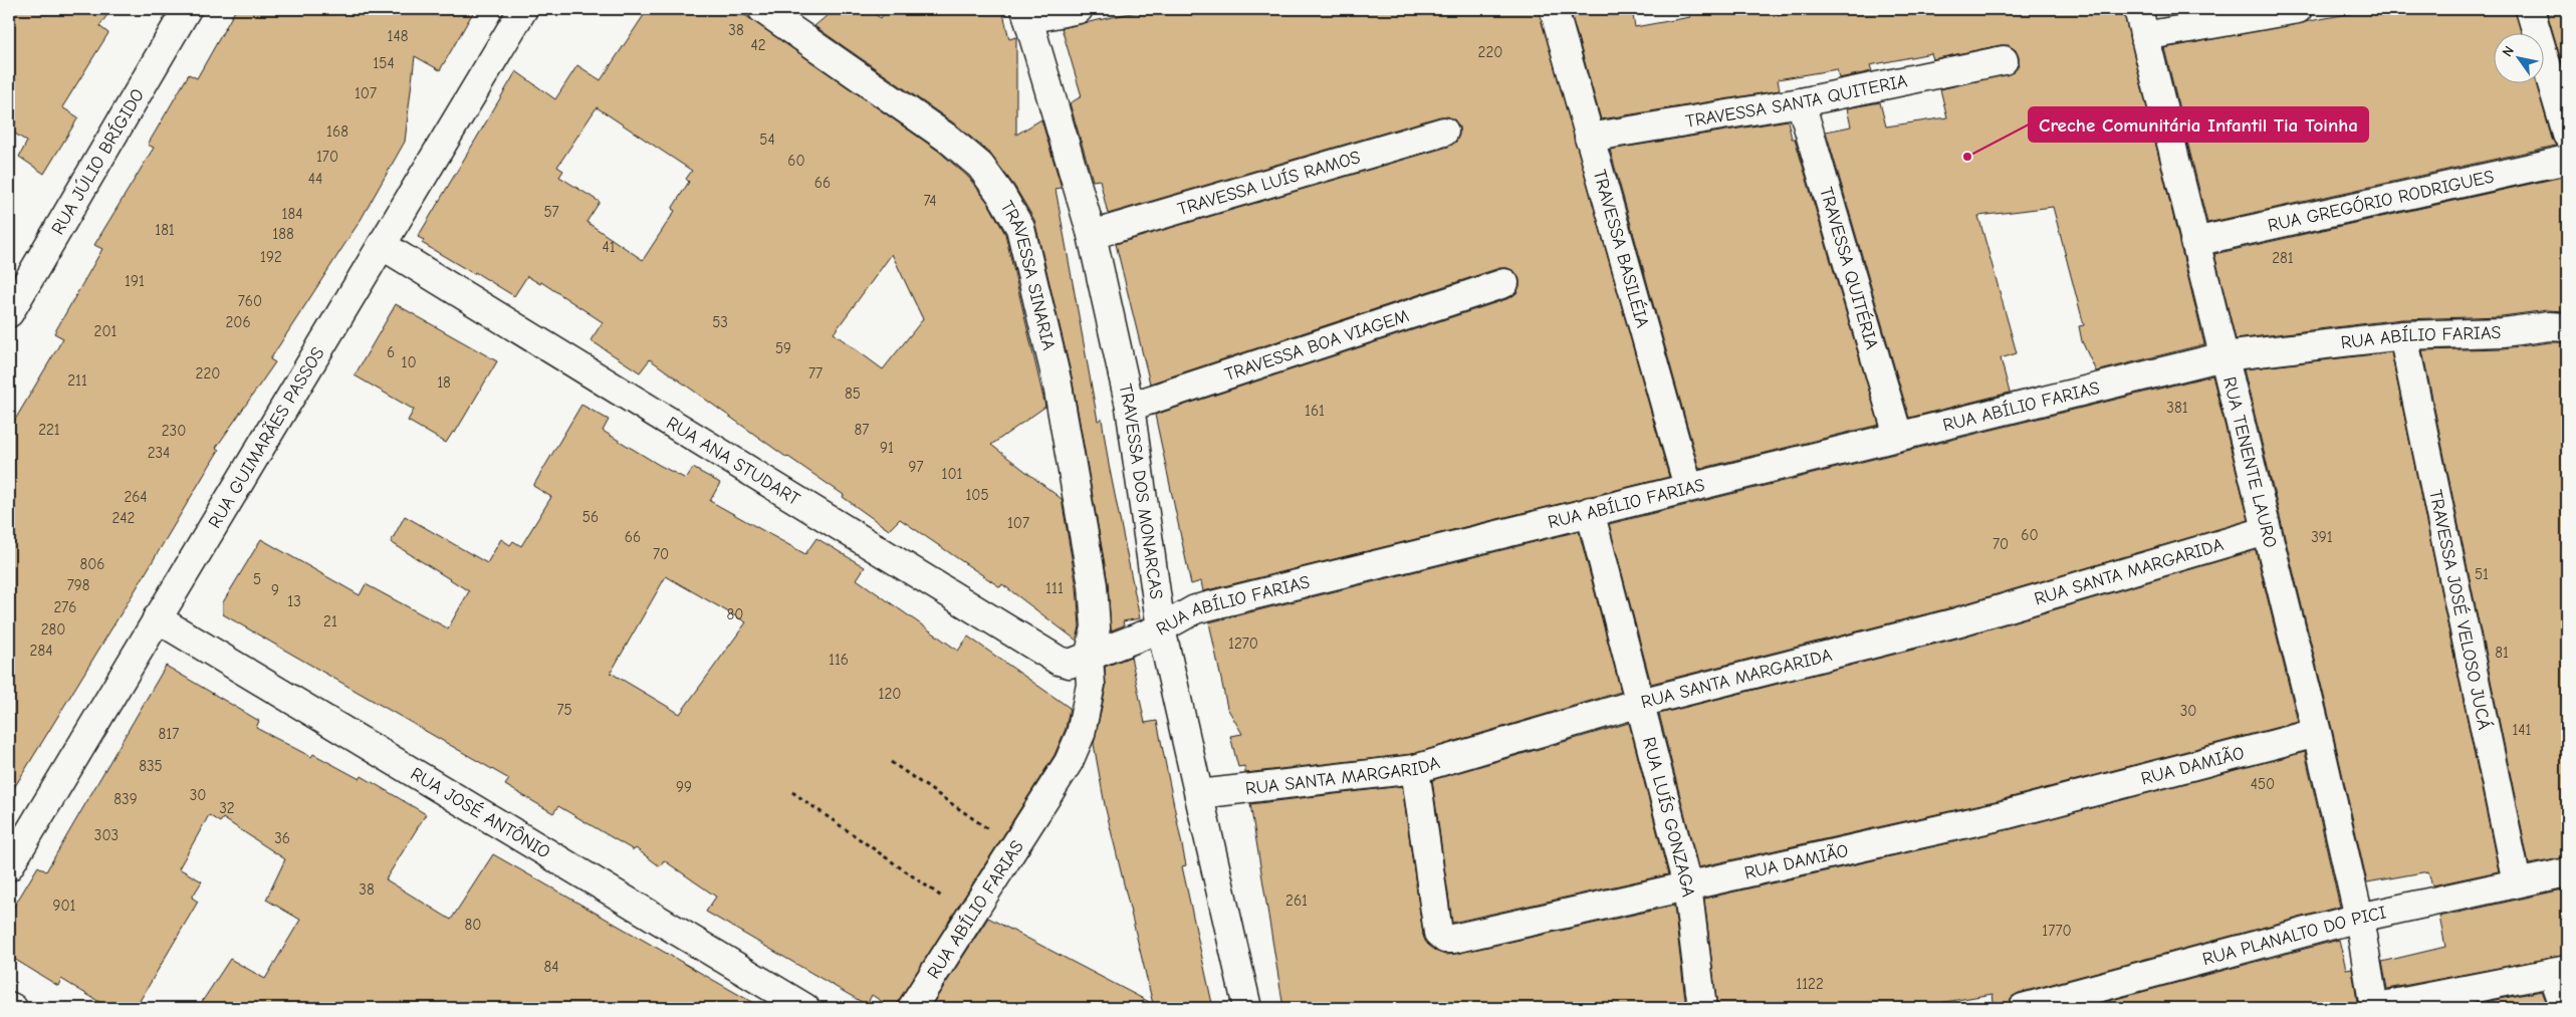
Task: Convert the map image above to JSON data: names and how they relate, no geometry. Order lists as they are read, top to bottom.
{
  "streets": {
    "street": [
      "TRAVESSA SANTA QUITERIA",
      "RUA JÚLIO BRÍGIDO",
      "TRAVESSA LUÍS RAMOS",
      "RUA GREGÓRIO RODRIGUES",
      "TRAVESSA BASILÉIA",
      "TRAVESSA QUITÉRIA",
      "TRAVESSA SINARIA",
      "RUA ABÍLIO FARIAS",
      "TRAVESSA BOA VIAGEM",
      "RUA GUIMARÃES PASSOS",
      "RUA ANA STUDART",
      "RUA TENENTE LAURO",
      "TRAVESSA DOS MONARCAS",
      "RUA SANTA MARGARIDA",
      "TRAVESSA JOSÉ VELOSO JUCÁ",
      "RUA DAMIÃO",
      "RUA JOSÉ ANTÔNIO",
      "RUA LUÍS GONZAGA",
      "RUA PLANALTO DO PICI"
    ]
  },
  "crossings": [
    ["TRAVESSA SANTA QUITERIA", "TRAVESSA BASILÉIA"],
    ["TRAVESSA SANTA QUITERIA", "TRAVESSA QUITÉRIA"],
    ["TRAVESSA LUÍS RAMOS", "TRAVESSA DOS MONARCAS"],
    ["RUA GREGÓRIO RODRIGUES", "RUA TENENTE LAURO"],
    ["TRAVESSA BASILÉIA", "RUA ABÍLIO FARIAS"],
    ["TRAVESSA QUITÉRIA", "RUA ABÍLIO FARIAS"],
    ["TRAVESSA SINARIA", "RUA ABÍLIO FARIAS"],
    ["TRAVESSA SINARIA", "RUA ANA STUDART"],
    ["RUA ABÍLIO FARIAS", "RUA ANA STUDART"],
    ["RUA ABÍLIO FARIAS", "RUA TENENTE LAURO"],
    ["RUA ABÍLIO FARIAS", "TRAVESSA DOS MONARCAS"],
    ["RUA ABÍLIO FARIAS", "TRAVESSA JOSÉ VELOSO JUCÁ"],
    ["RUA ABÍLIO FARIAS", "RUA LUÍS GONZAGA"],
    ["TRAVESSA BOA VIAGEM", "TRAVESSA DOS MONARCAS"],
    ["RUA GUIMARÃES PASSOS", "RUA ANA STUDART"],
    ["RUA GUIMARÃES PASSOS", "RUA JOSÉ ANTÔNIO"],
    ["RUA TENENTE LAURO", "RUA SANTA MARGARIDA"],
    ["RUA TENENTE LAURO", "RUA DAMIÃO"],
    ["RUA TENENTE LAURO", "RUA PLANALTO DO PICI"],
    ["TRAVESSA DOS MONARCAS", "RUA SANTA MARGARIDA"],
    ["RUA SANTA MARGARIDA", "RUA DAMIÃO"],
    ["RUA SANTA MARGARIDA", "RUA LUÍS GONZAGA"],
    ["TRAVESSA JOSÉ VELOSO JUCÁ", "RUA PLANALTO DO PICI"],
    ["RUA DAMIÃO", "RUA LUÍS GONZAGA"]
  ],
  "places": ["Creche Comunitária Infantil Tia Toinha"],
  "house_numbers": [
    "38",
    "148",
    "42",
    "220",
    "154",
    "107",
    "168",
    "54",
    "170",
    "60",
    "44",
    "66",
    "74",
    "57",
    "184",
    "181",
    "188",
    "41",
    "192",
    "281",
    "191",
    "760",
    "206",
    "53",
    "201",
    "59",
    "6",
    "10",
    "220",
    "77",
    "211",
    "18",
    "85",
    "381",
    "161",
    "221",
    "87",
    "230",
    "91",
    "234",
    "97",
    "101",
    "105",
    "264",
    "56",
    "242",
    "107",
    "60",
    "66",
    "391",
    "70",
    "70",
    "806",
    "51",
    "5",
    "798",
    "111",
    "9",
    "13",
    "276",
    "80",
    "21",
    "280",
    "1270",
    "284",
    "81",
    "116",
    "120",
    "75",
    "30",
    "141",
    "817",
    "835",
    "450",
    "99",
    "30",
    "839",
    "32",
    "303",
    "36",
    "38",
    "261",
    "901",
    "80",
    "1770",
    "84",
    "1122"
  ],
  "north": "top left"
}
